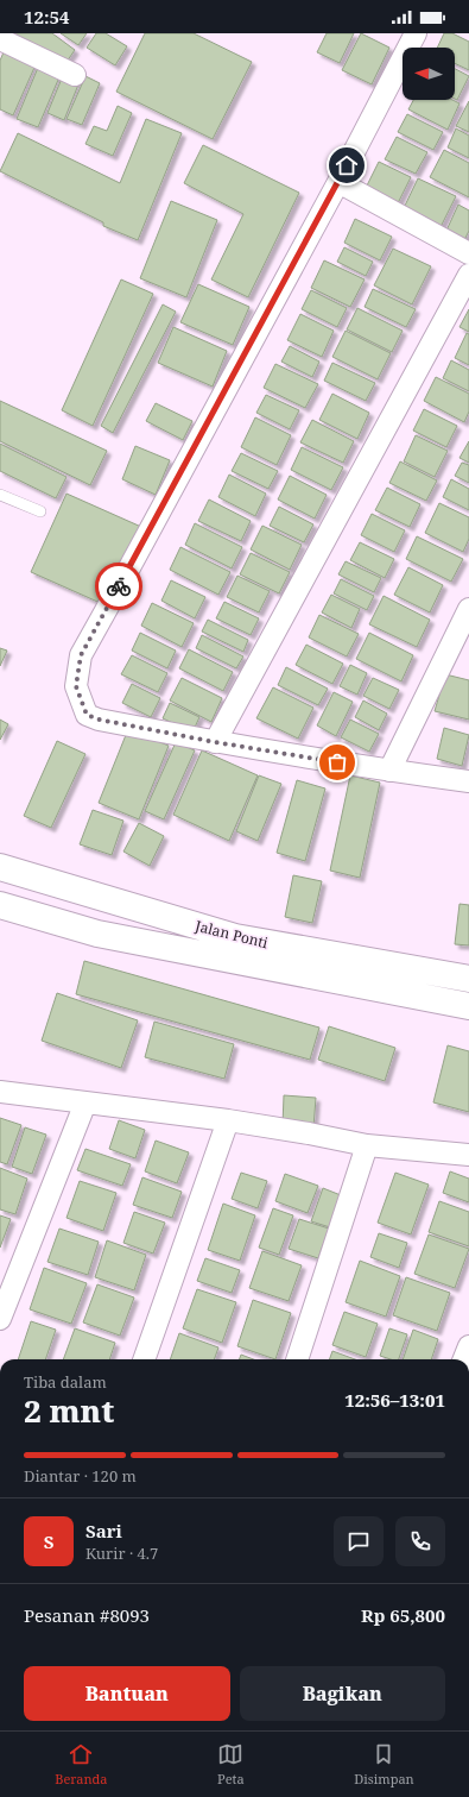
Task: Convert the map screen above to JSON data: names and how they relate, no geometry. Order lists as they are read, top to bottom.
{
  "streets": {
    "main road": ["Jalan Ponti"]
  },
  "north": "left",
  "page": {
    "status": "12:54",
    "heading": ["2 mnt", "Tiba dalam", "12:56–13:01"],
    "panel": [
      "Sari",
      "Kurir · 4.7",
      "Pesanan #8093",
      "Rp 65,800"
    ],
    "bar": "Diantar · 120 m",
    "round": "S",
    "buttons": ["Bantuan", "Bagikan"],
    "tabs": ["Beranda", "Peta", "Disimpan"]
  }
}
